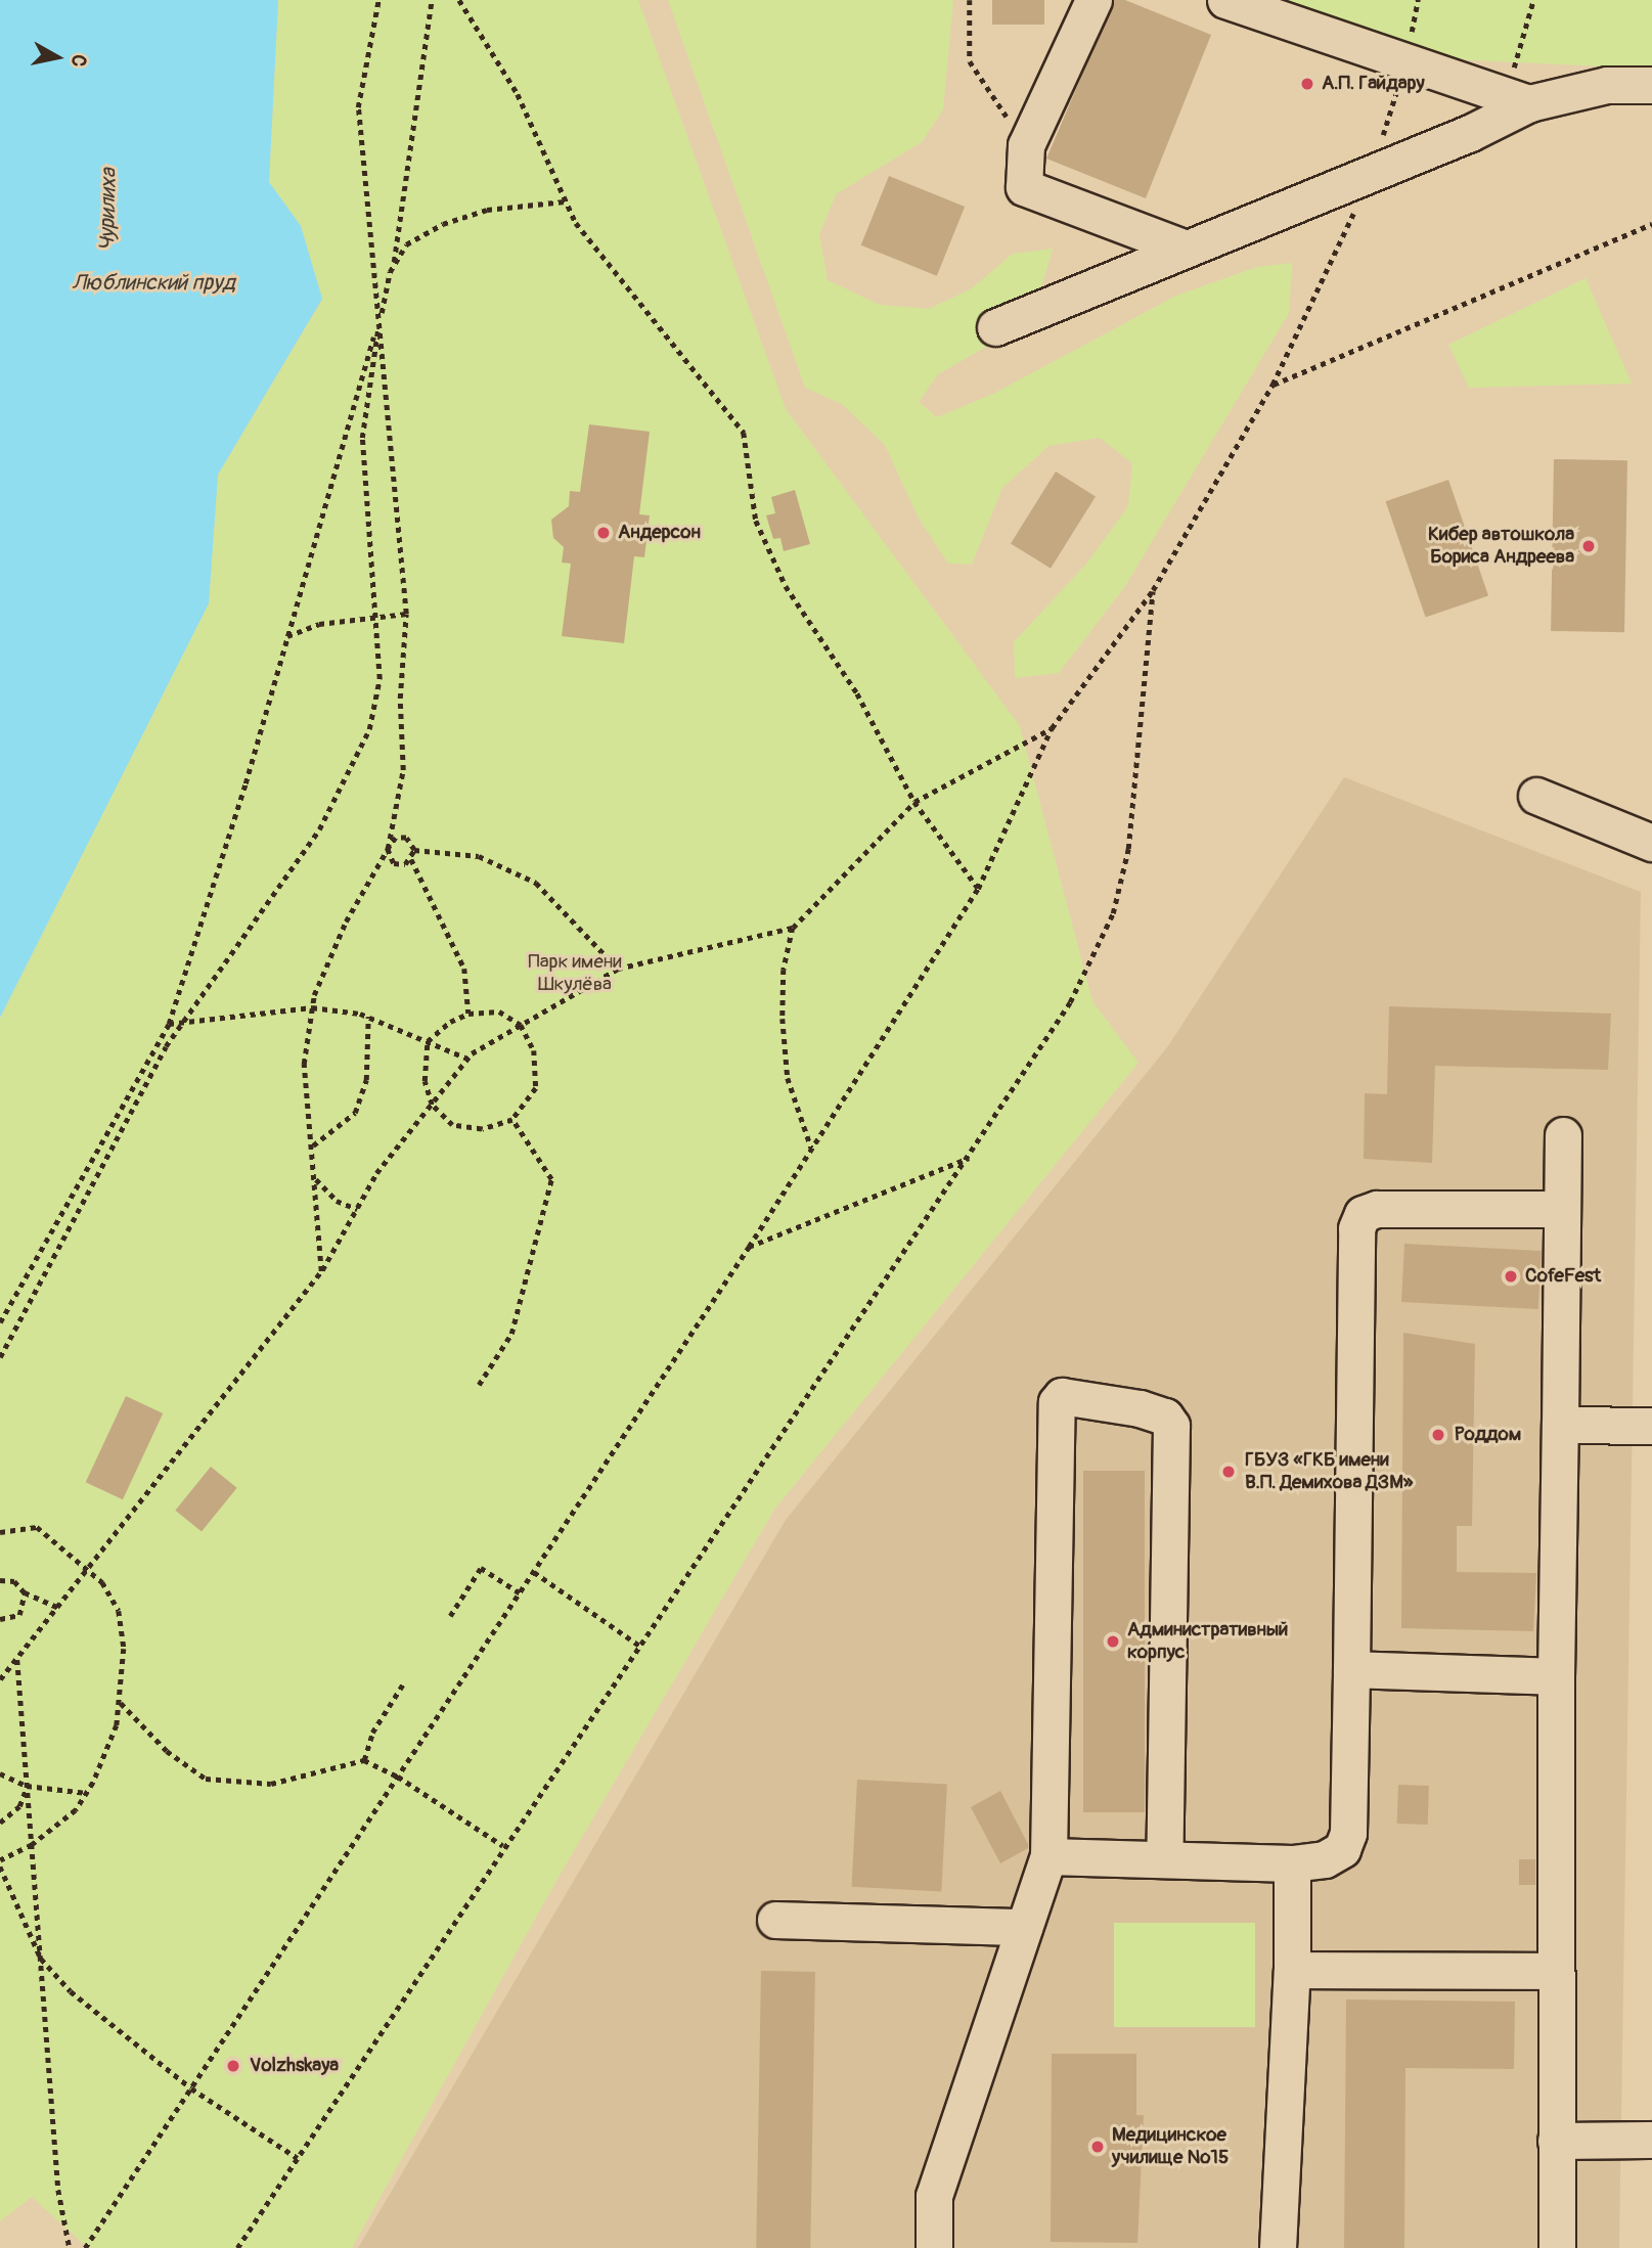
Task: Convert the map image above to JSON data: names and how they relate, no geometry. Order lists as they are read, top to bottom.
{
  "water": ["Чурилиха", "Люблинский пруд"],
  "parks": ["Парк имени Шкулёва"],
  "places": [
    "А.П. Гайдару",
    "Андерсон",
    "Кибер автошкола Бориса Андреева",
    "CofeFest",
    "Роддом",
    "ГБУЗ «ГКБ имени В.П. Демихова ДЗМ»",
    "Административный корпус",
    "Volzhskaya",
    "Медицинское училище №15"
  ],
  "north": "right"
}
